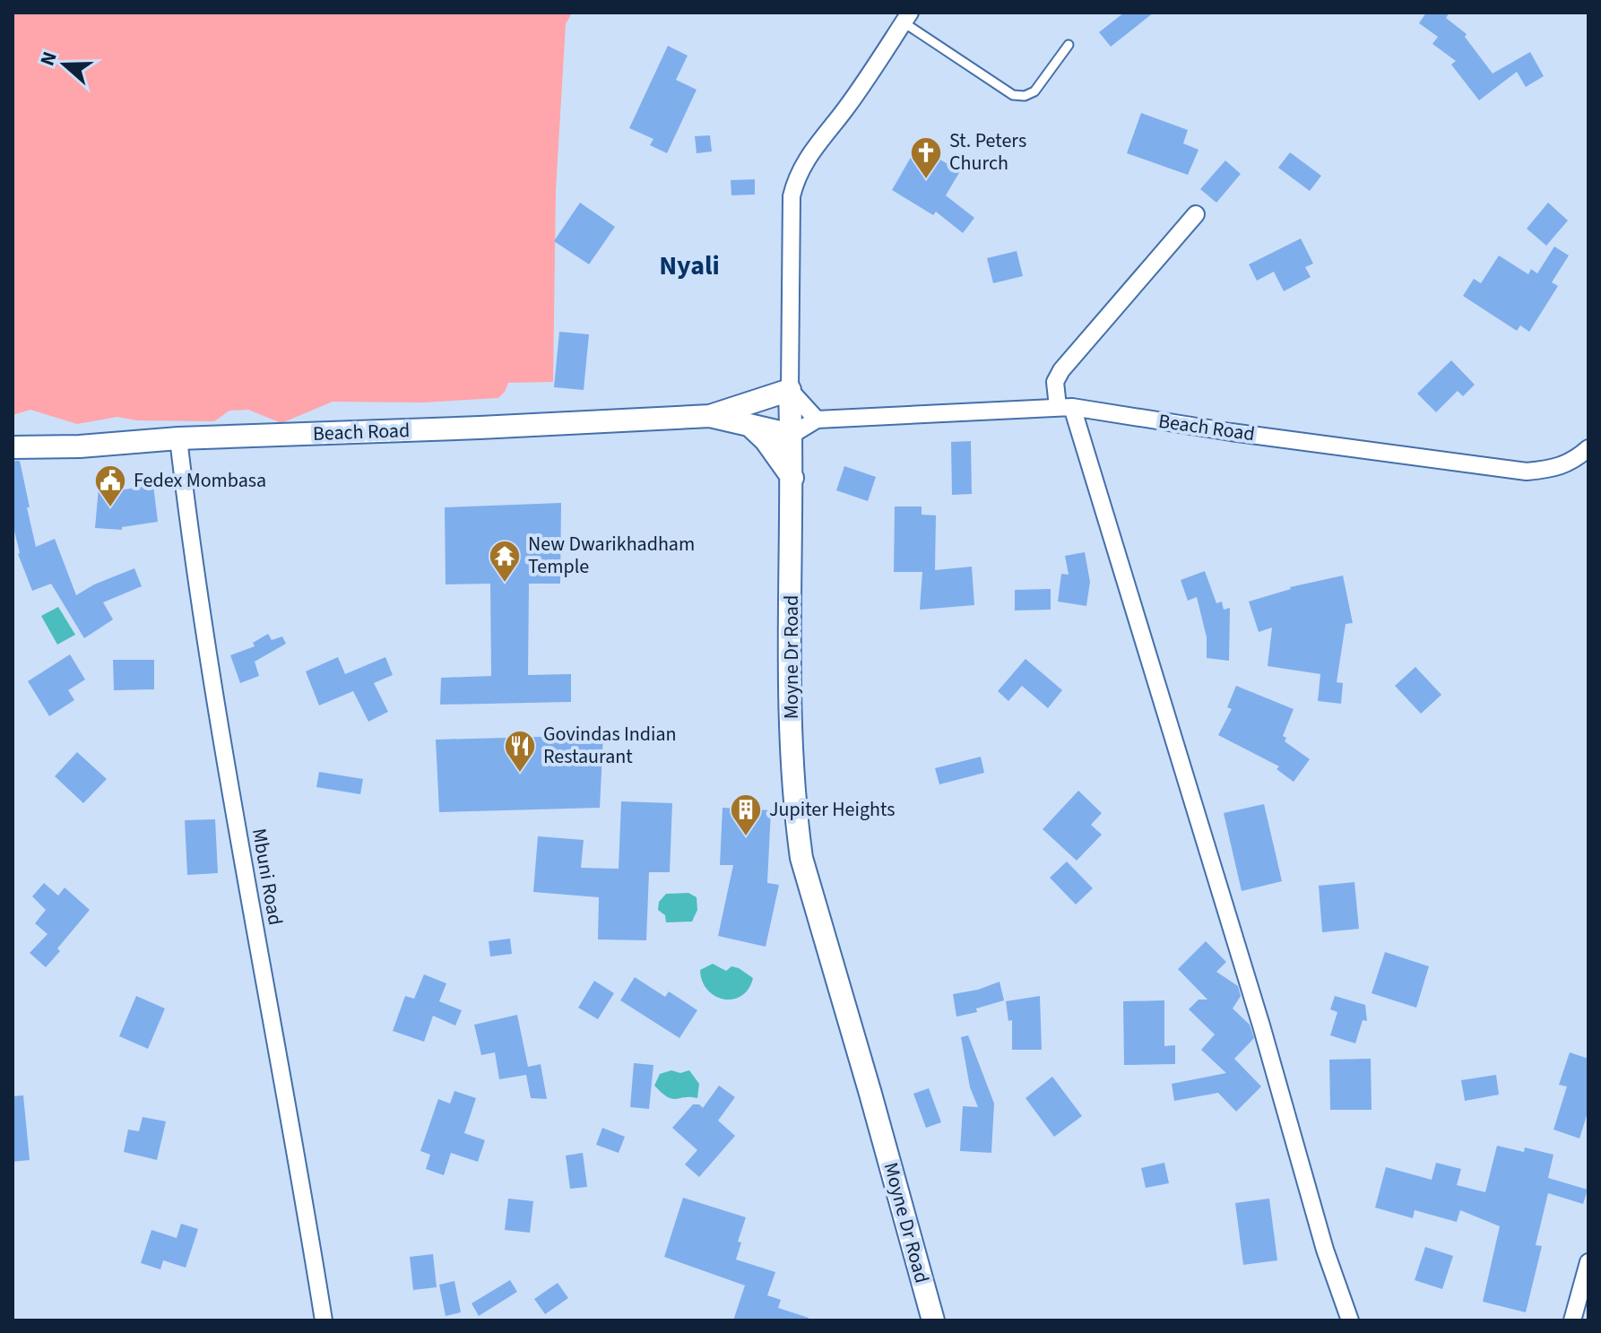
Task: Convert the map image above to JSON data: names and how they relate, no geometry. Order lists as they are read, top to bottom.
{
  "streets": {
    "main road": ["Beach Road", "Moyne Dr Road"],
    "street": ["Mbuni Road"]
  },
  "crossings": [
    ["Beach Road", "Moyne Dr Road"],
    ["Beach Road", "Mbuni Road"]
  ],
  "districts": ["Nyali"],
  "places": {
    "church": ["St. Peters Church"],
    "public building": ["Fedex Mombasa"],
    "temple": ["New Dwarikhadham Temple"],
    "restaurant": ["Govindas Indian Restaurant"],
    "building": ["Jupiter Heights"]
  },
  "north": "left"
}
